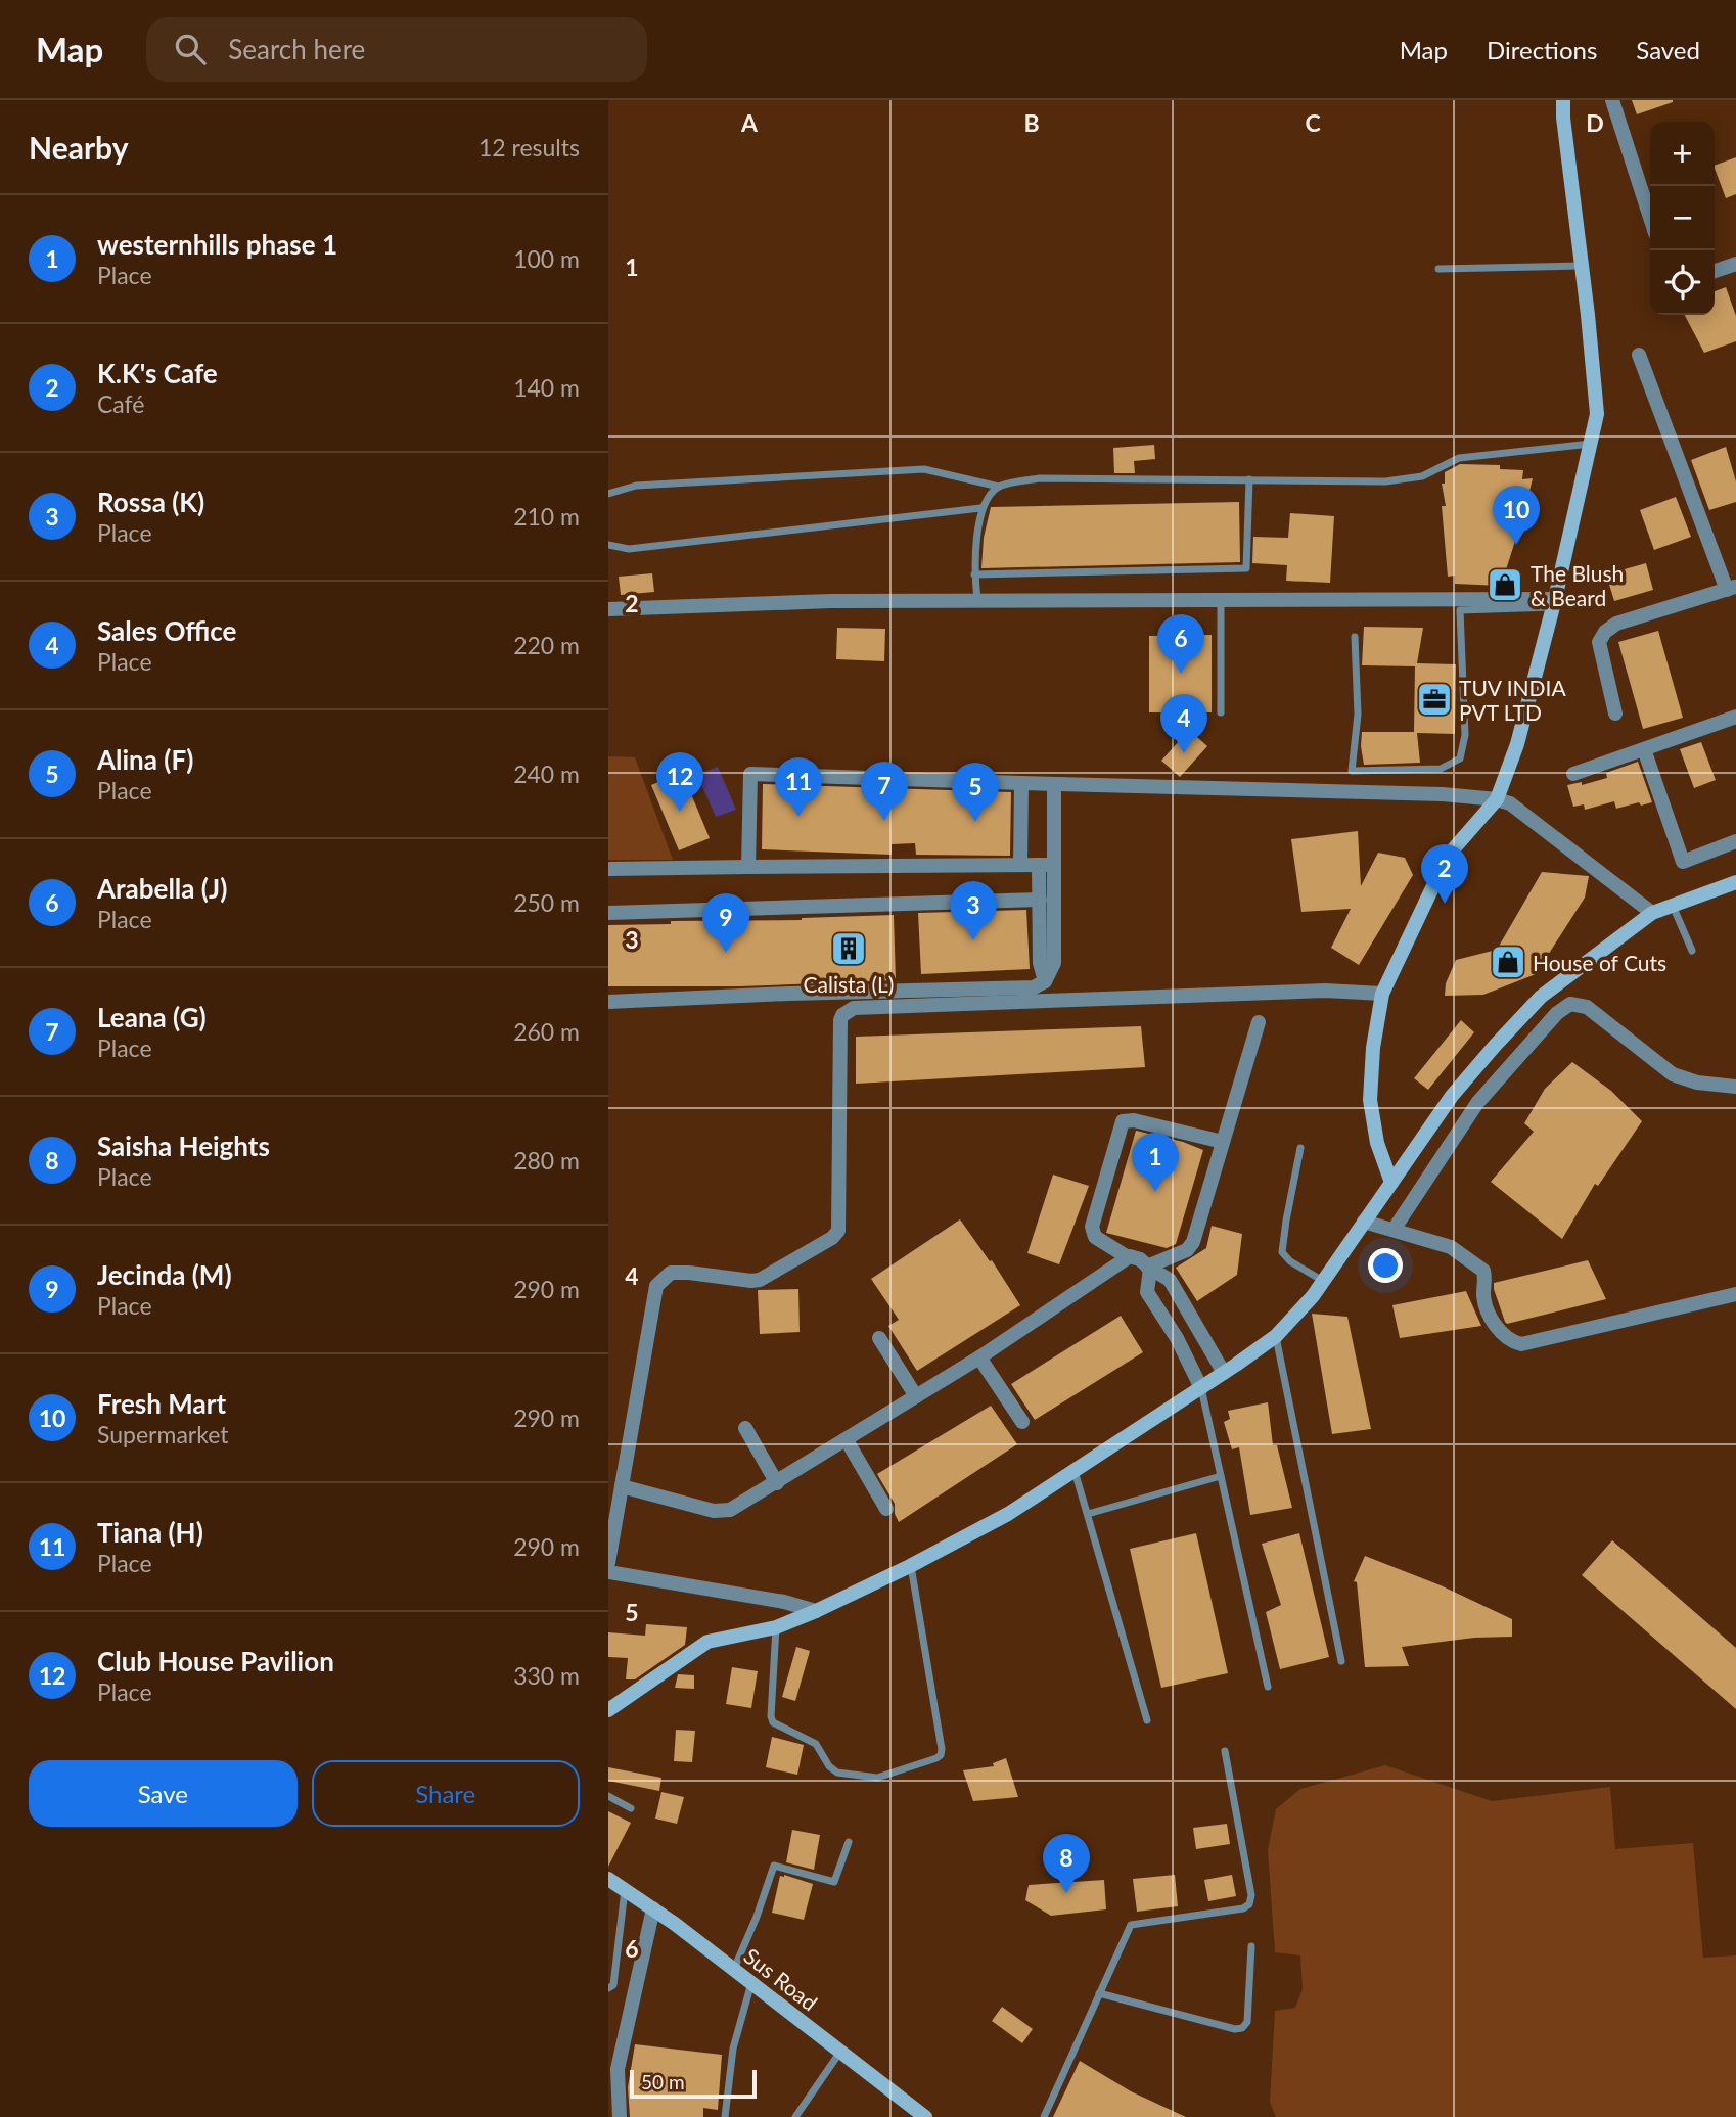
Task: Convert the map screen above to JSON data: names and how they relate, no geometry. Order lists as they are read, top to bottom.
{
  "streets": {
    "street": ["Sus Road"]
  },
  "places": {
    "shop": ["The Blush & Beard", "House of Cuts"],
    "office": ["TUV INDIA PVT LTD"],
    "building": ["Calista (L)"]
  },
  "scale_bar": "50 m",
  "page": {
    "header": "Map",
    "search": "Search here",
    "nav": ["Map", "Directions", "Saved"],
    "heading": ["Nearby", "12 results"],
    "map_buttons": ["+", "−"],
    "list": [
      {
        "mark": "1",
        "name": "westernhills phase 1",
        "note": "Place",
        "value": "100 m"
      },
      {
        "mark": "2",
        "name": "K.K's Cafe",
        "note": "Café",
        "value": "140 m"
      },
      {
        "mark": "3",
        "name": "Rossa (K)",
        "note": "Place",
        "value": "210 m"
      },
      {
        "mark": "4",
        "name": "Sales Office",
        "note": "Place",
        "value": "220 m"
      },
      {
        "mark": "5",
        "name": "Alina (F)",
        "note": "Place",
        "value": "240 m"
      },
      {
        "mark": "6",
        "name": "Arabella (J)",
        "note": "Place",
        "value": "250 m"
      },
      {
        "mark": "7",
        "name": "Leana (G)",
        "note": "Place",
        "value": "260 m"
      },
      {
        "mark": "8",
        "name": "Saisha Heights",
        "note": "Place",
        "value": "280 m"
      },
      {
        "mark": "9",
        "name": "Jecinda (M)",
        "note": "Place",
        "value": "290 m"
      },
      {
        "mark": "10",
        "name": "Fresh Mart",
        "note": "Supermarket",
        "value": "290 m"
      },
      {
        "mark": "11",
        "name": "Tiana (H)",
        "note": "Place",
        "value": "290 m"
      },
      {
        "mark": "12",
        "name": "Club House Pavilion",
        "note": "Place",
        "value": "330 m"
      }
    ],
    "pins": [
      "10",
      "6",
      "4",
      "12",
      "11",
      "7",
      "5",
      "2",
      "3",
      "9",
      "1",
      "8"
    ],
    "buttons": ["Save", "Share"],
    "scale": "50 m"
  },
  "grid": {
    "columns": [
      "A",
      "B",
      "C",
      "D"
    ],
    "rows": [
      "1",
      "2",
      "3",
      "4",
      "5",
      "6"
    ]
  }
}
